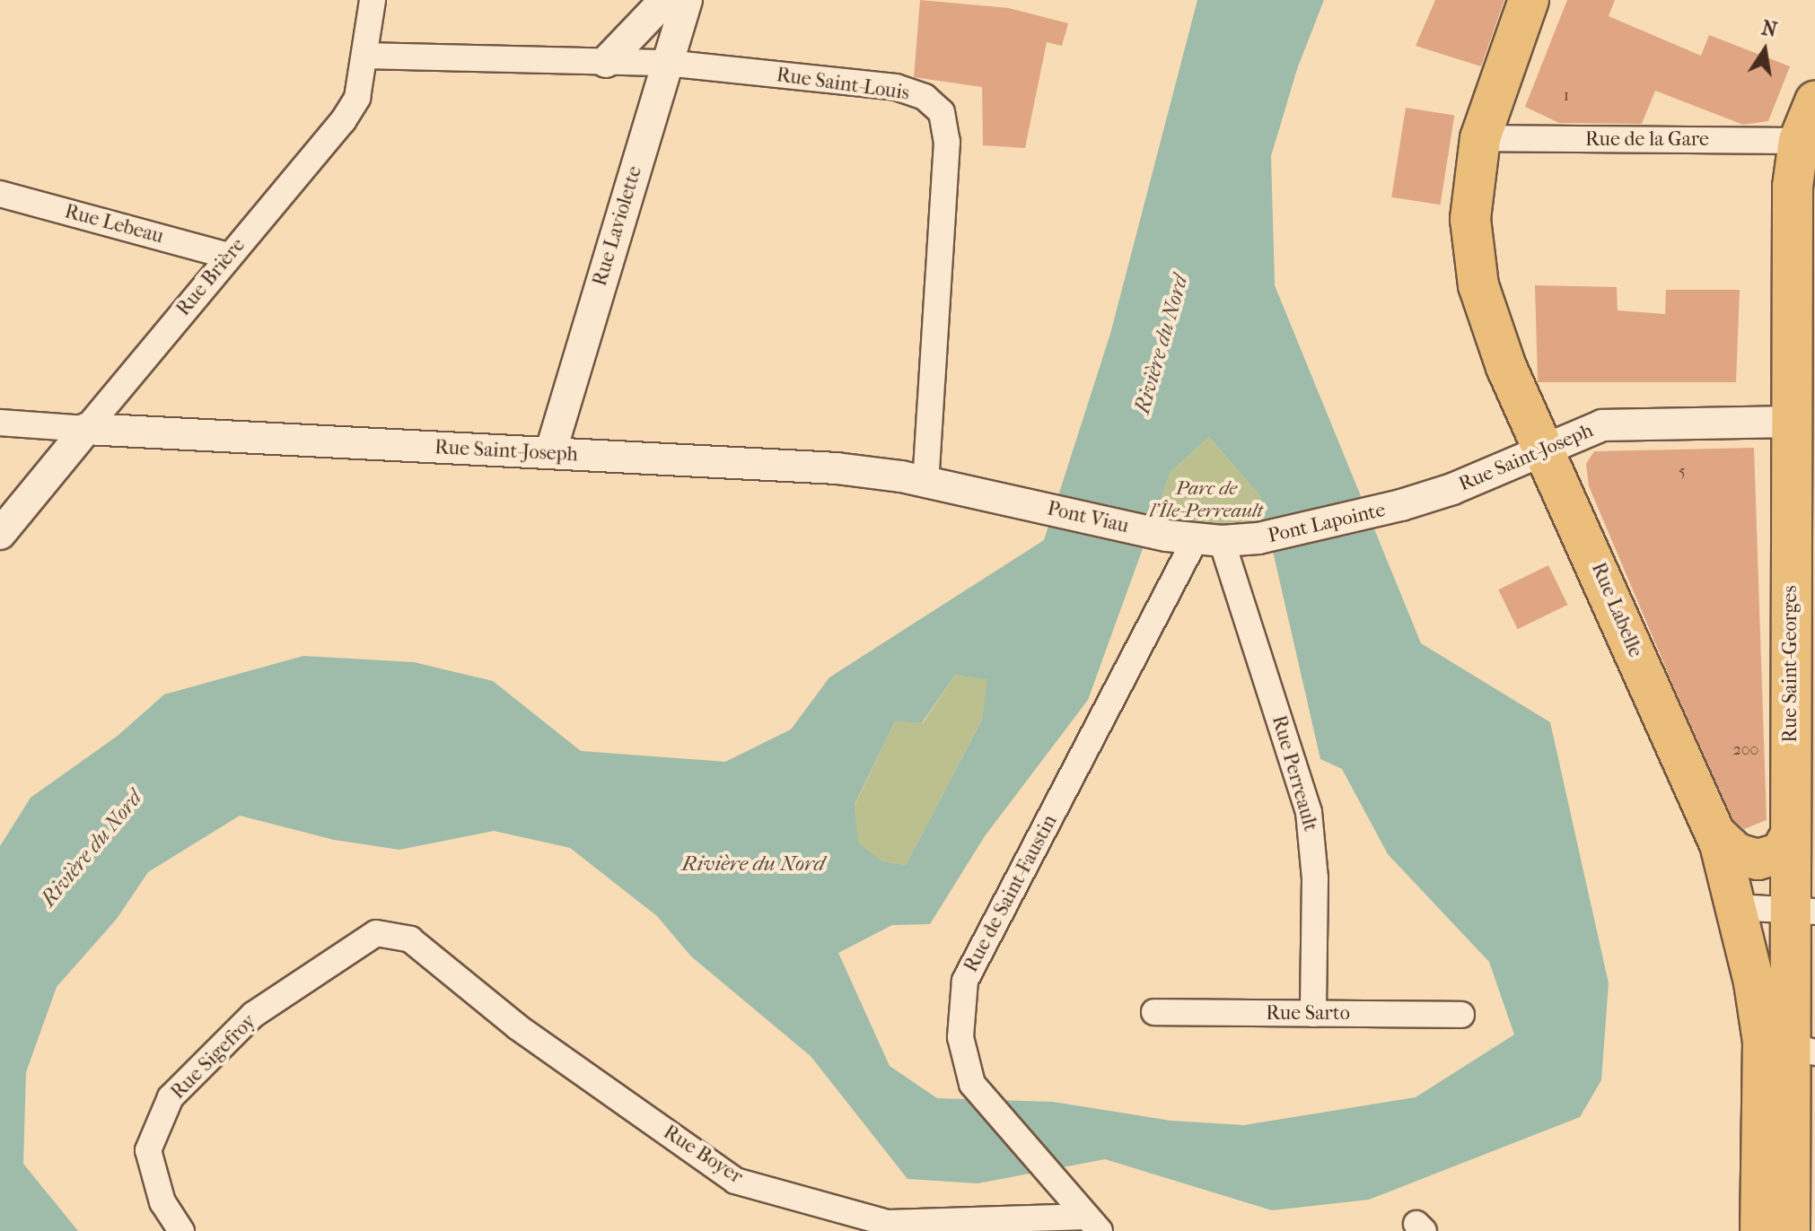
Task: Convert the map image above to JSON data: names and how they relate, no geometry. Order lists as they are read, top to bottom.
{
  "streets": {
    "main road": ["Rue Labelle", "Rue Saint-Georges"],
    "street": [
      "Rue Saint-Louis",
      "Rue de la Gare",
      "Rue Lebeau",
      "Rue Laviolette",
      "Rue Brière",
      "Rue Saint-Joseph",
      "Pont Viau",
      "Pont Lapointe",
      "Rue Perreault",
      "Rue de Saint-Faustin",
      "Rue Sarto",
      "Rue Sigefroy",
      "Rue Boyer"
    ]
  },
  "crossings": [
    ["Rue Saint-Louis", "Rue Laviolette"],
    ["Rue Saint-Louis", "Rue Brière"],
    ["Rue Saint-Louis", "Rue Saint-Joseph"],
    ["Rue de la Gare", "Rue Labelle"],
    ["Rue de la Gare", "Rue Saint-Georges"],
    ["Rue Lebeau", "Rue Brière"],
    ["Rue Laviolette", "Rue Saint-Joseph"],
    ["Rue Brière", "Rue Saint-Joseph"],
    ["Rue Saint-Joseph", "Pont Viau"],
    ["Rue Saint-Joseph", "Pont Lapointe"],
    ["Rue Saint-Joseph", "Rue Labelle"],
    ["Rue Saint-Joseph", "Rue Saint-Georges"],
    ["Pont Viau", "Pont Lapointe"],
    ["Pont Viau", "Rue Perreault"],
    ["Pont Viau", "Rue de Saint-Faustin"],
    ["Pont Lapointe", "Rue Perreault"],
    ["Pont Lapointe", "Rue de Saint-Faustin"],
    ["Rue Perreault", "Rue de Saint-Faustin"],
    ["Rue Perreault", "Rue Sarto"],
    ["Rue de Saint-Faustin", "Rue Boyer"],
    ["Rue Sigefroy", "Rue Boyer"]
  ],
  "water": ["Rivière du Nord"],
  "parks": ["Parc de l'Île-Perreault"],
  "house_numbers": ["1", "5", "200"],
  "north": "top"
}
